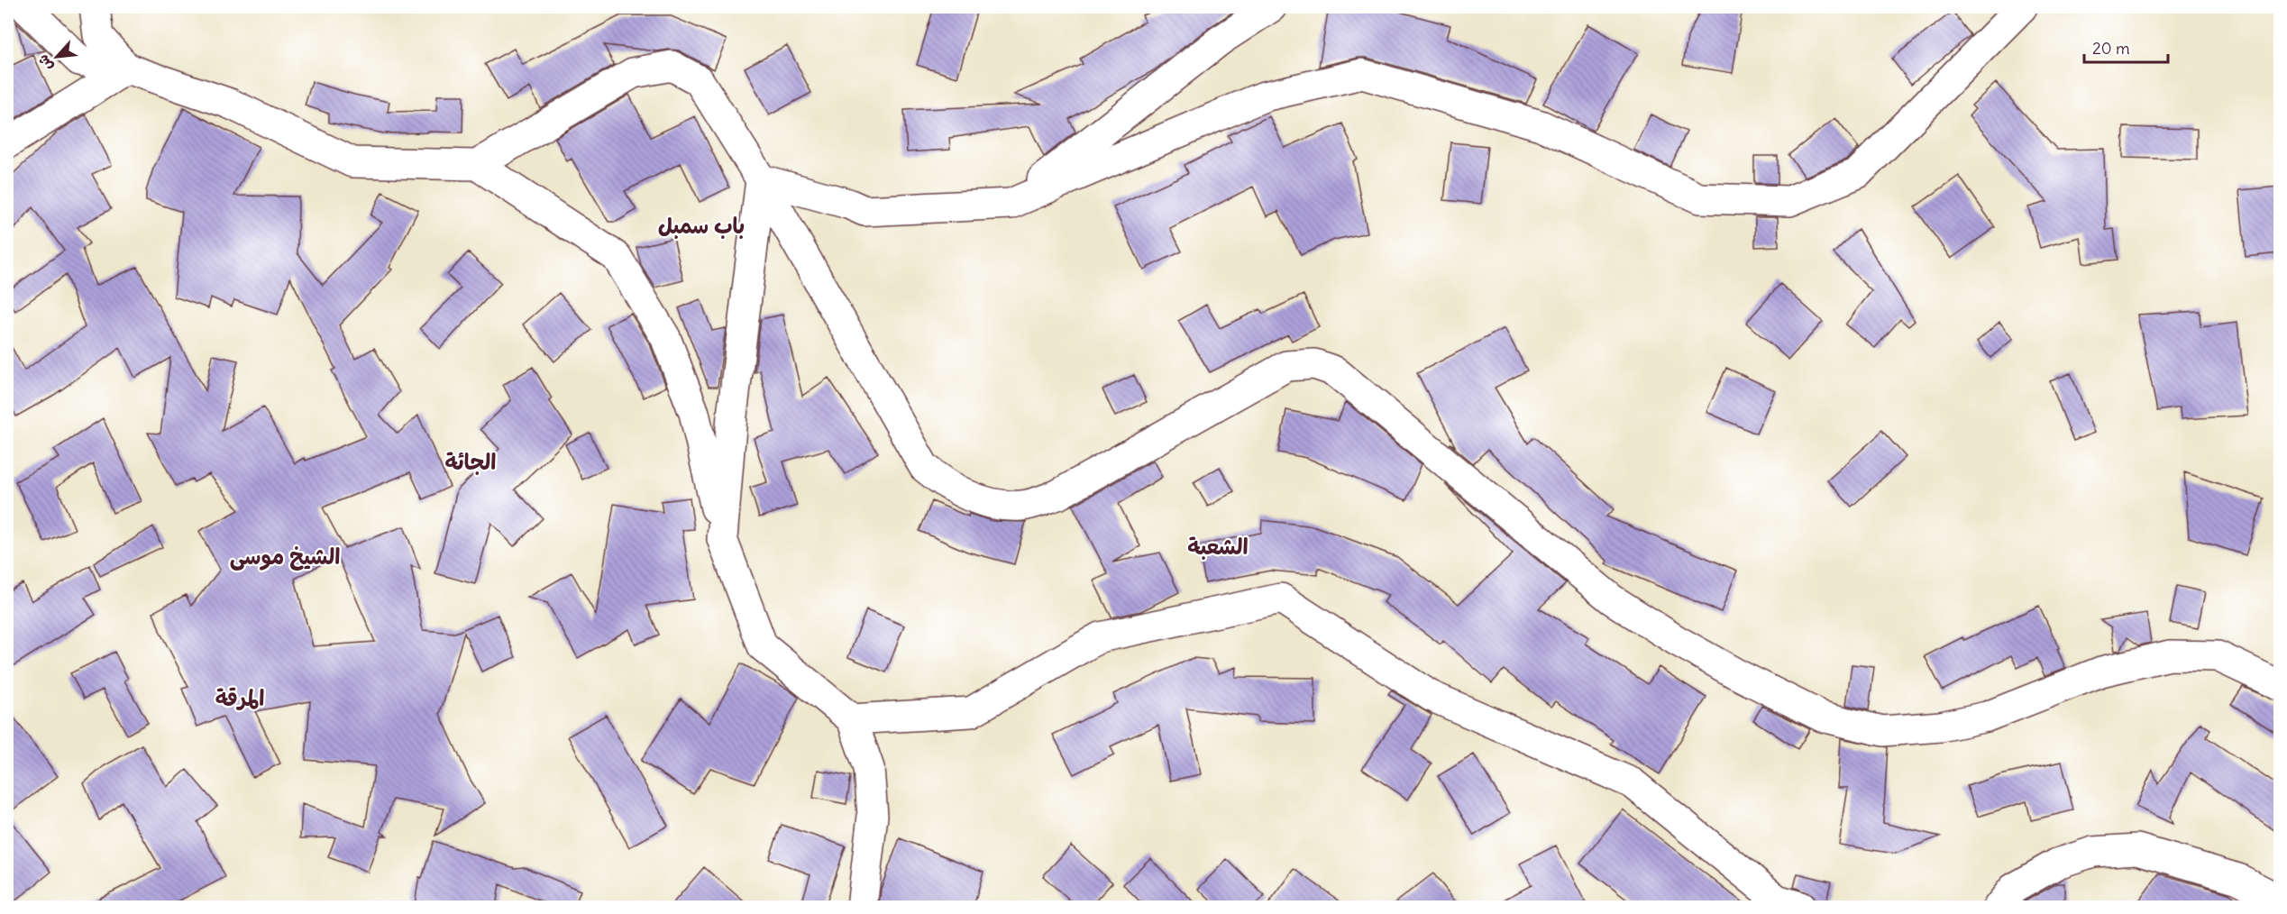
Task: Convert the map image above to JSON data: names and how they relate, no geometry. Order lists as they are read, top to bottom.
{
  "districts": [
    "باب سمبل",
    "الجائة",
    "الشعبة",
    "الشيخ موسى",
    "المرقة"
  ],
  "scale_bar": "20 m",
  "north": "bottom left"
}
